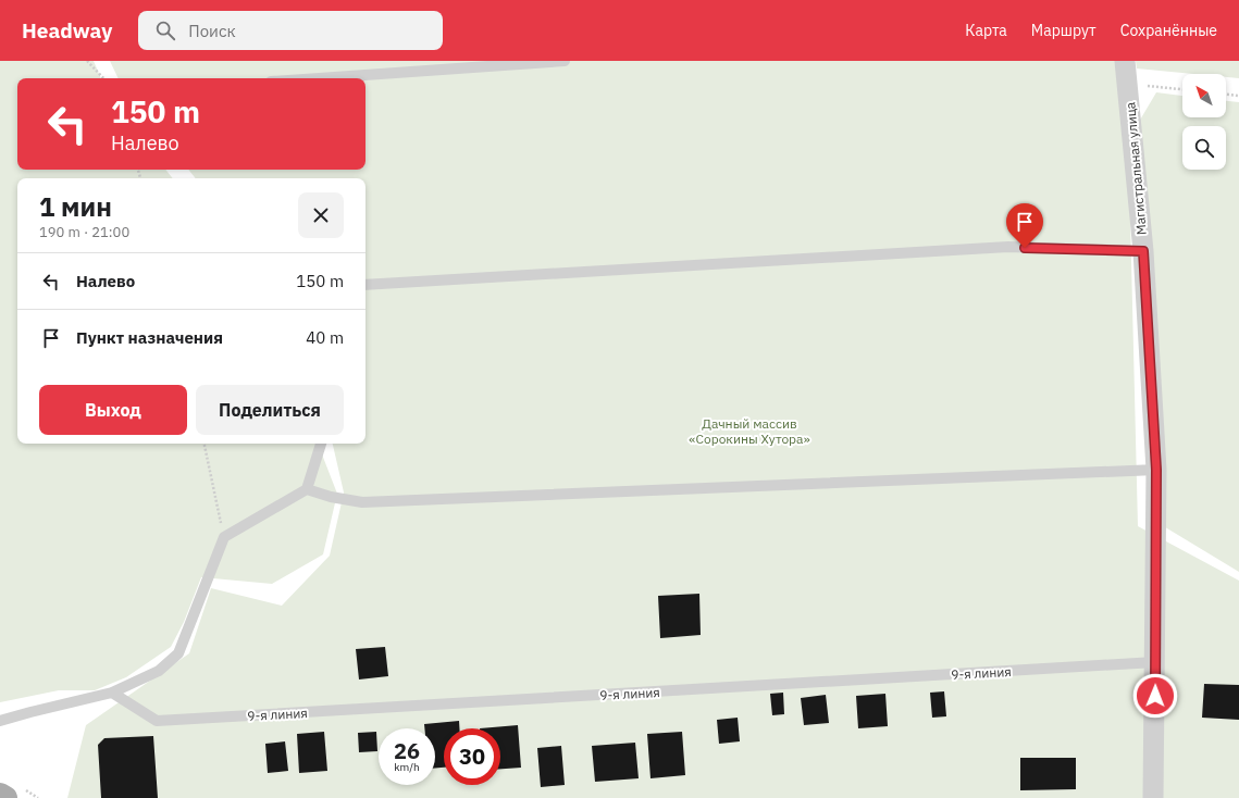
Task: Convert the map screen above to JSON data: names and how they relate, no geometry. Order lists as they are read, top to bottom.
{
  "streets": {
    "street": ["Магистральная улица"],
    "lane": ["9-я линия"]
  },
  "crossings": [
    ["Магистральная улица", "9-я линия"]
  ],
  "parks": ["Дачный массив «Сорокины Хутора»"],
  "north": "top left",
  "page": {
    "header": "Headway",
    "search": "Поиск",
    "nav": ["Карта", "Маршрут", "Сохранённые"],
    "turn": ["150 m", "Налево"],
    "heading": ["1 мин", "190 m · 21:00"],
    "list": [
      {
        "name": "Налево",
        "value": "150 m"
      },
      {
        "name": "Пункт назначения",
        "value": "40 m"
      }
    ],
    "buttons": ["Выход", "Поделиться"],
    "speed": "26 km/h",
    "limit": "30"
  }
}
